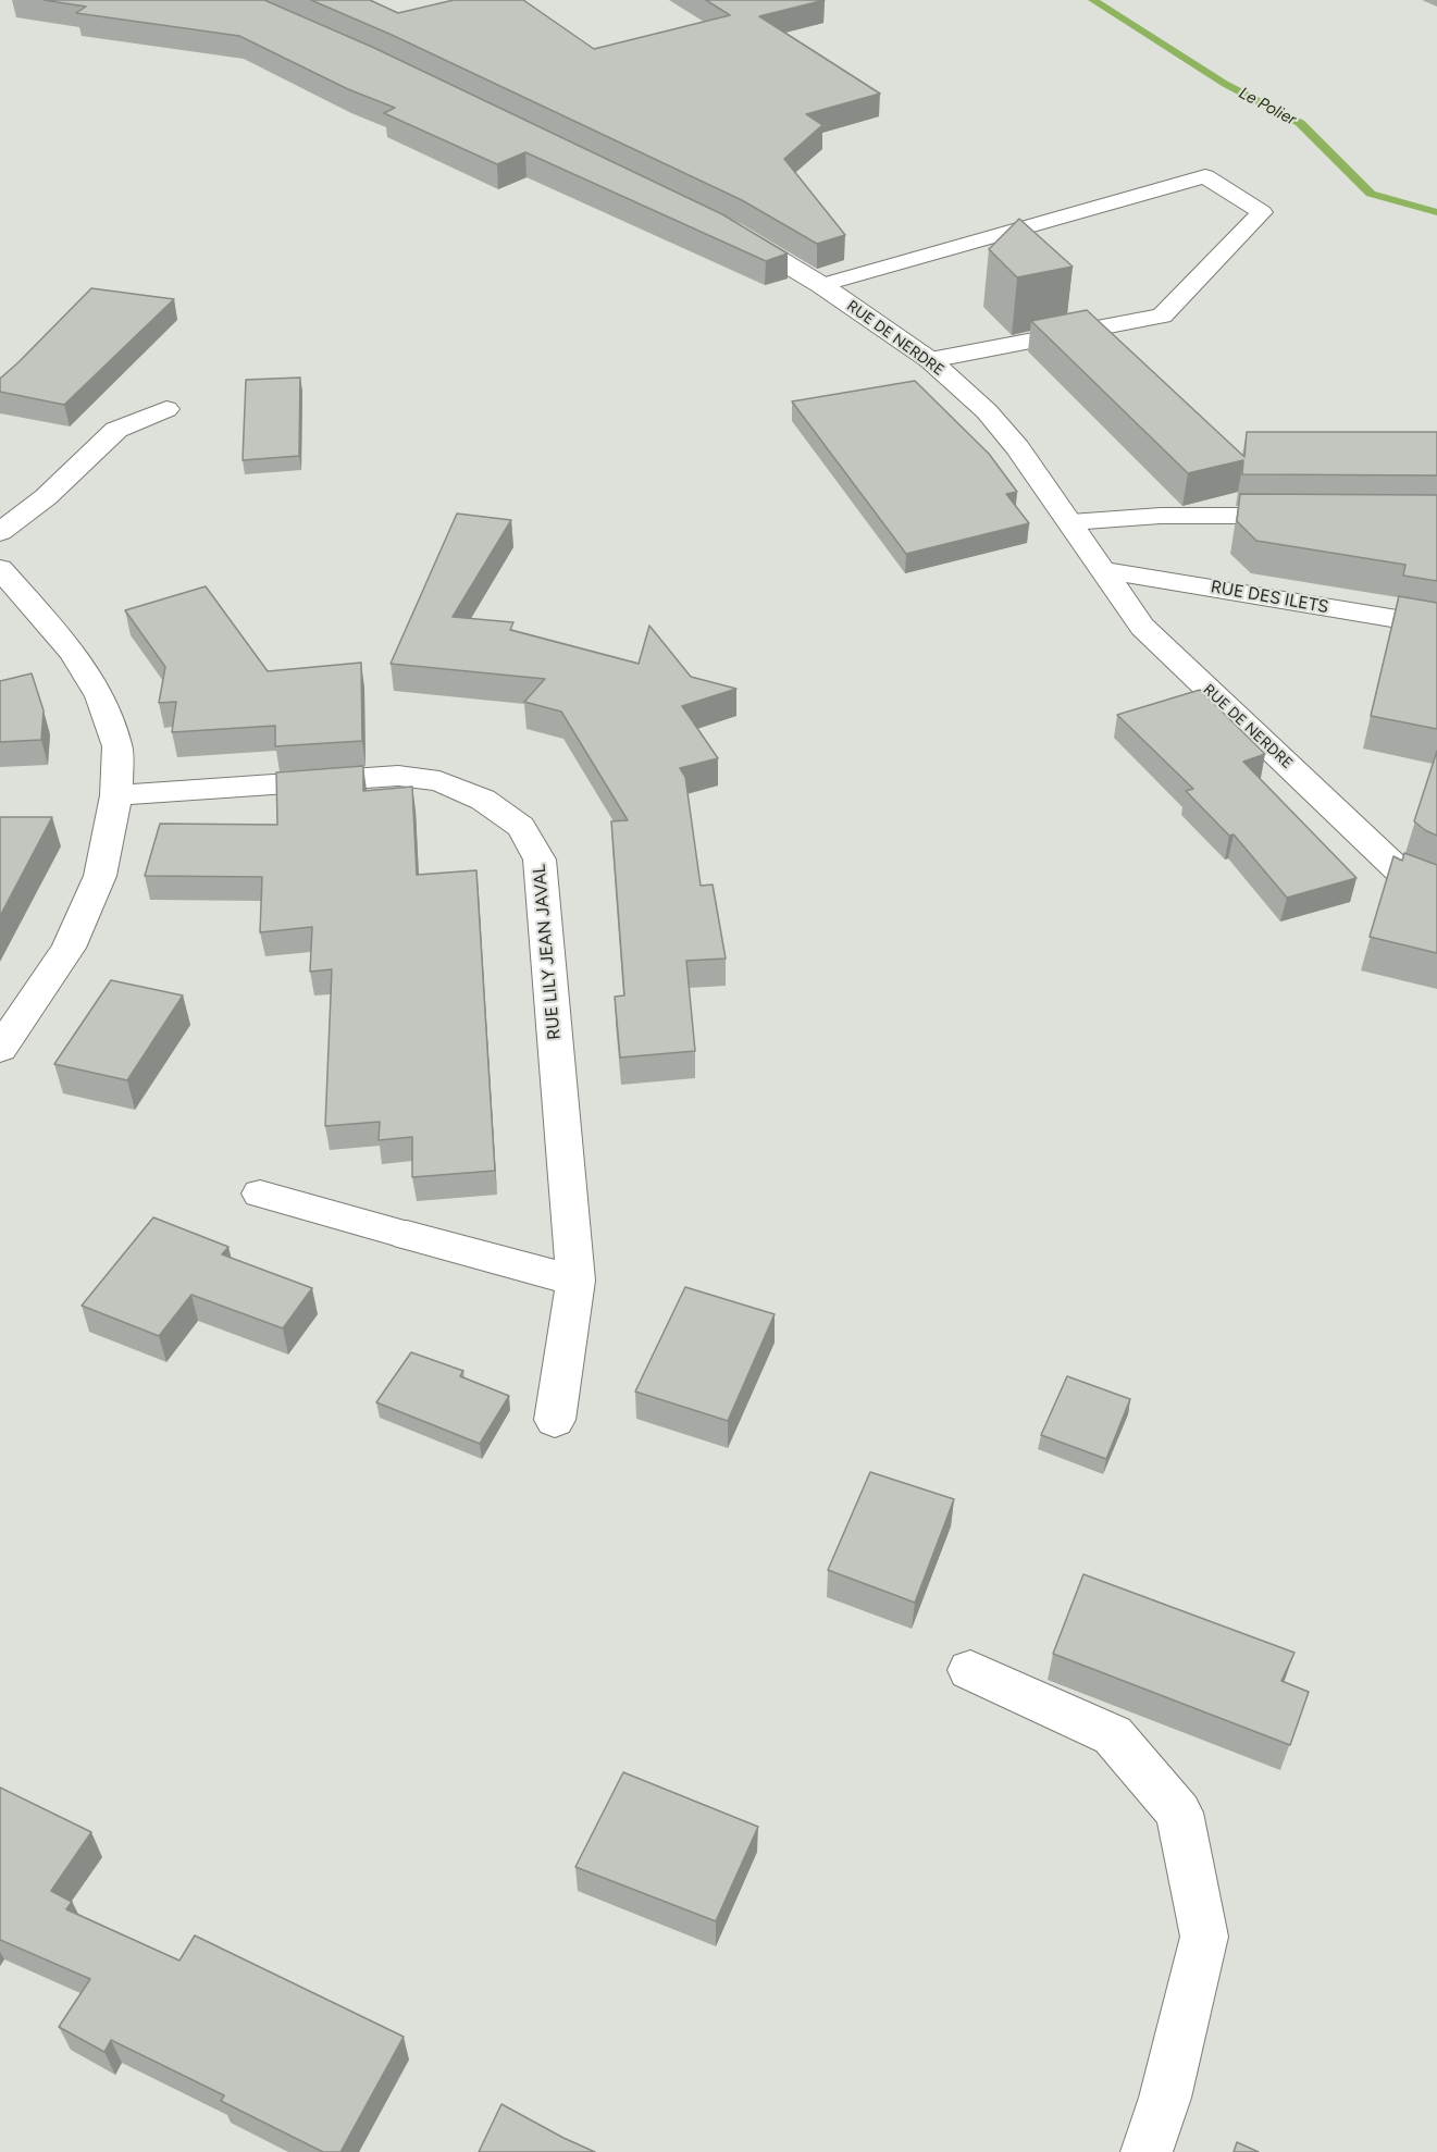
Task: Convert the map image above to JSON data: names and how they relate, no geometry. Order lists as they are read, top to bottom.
{
  "streets": {
    "street": ["RUE DE NERDRE", "RUE DES ILETS", "RUE LILY JEAN JAVAL"]
  },
  "crossings": [
    ["RUE DE NERDRE", "RUE DES ILETS"]
  ],
  "water": ["Le Polier"]
}
